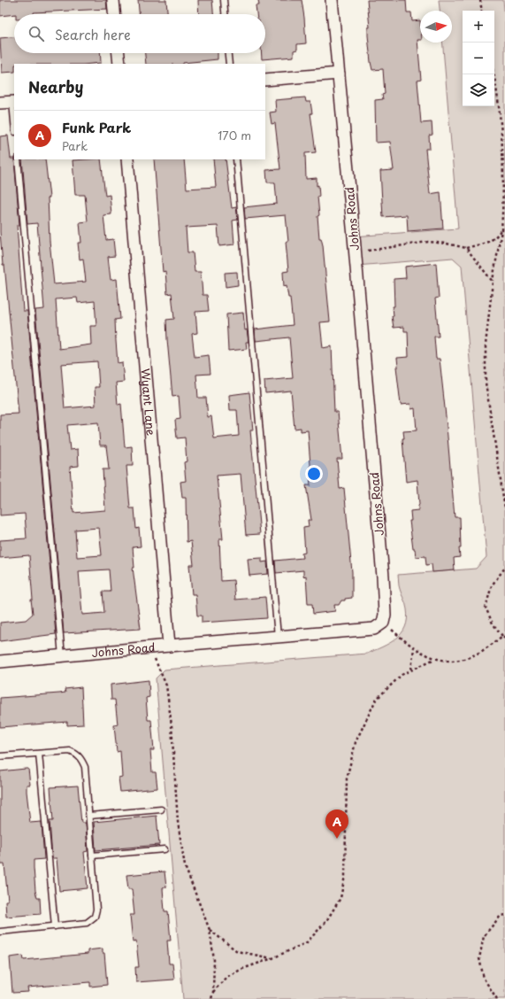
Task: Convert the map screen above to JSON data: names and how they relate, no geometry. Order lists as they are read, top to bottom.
{
  "streets": {
    "street": ["Johns Road", "Wyant Lane"]
  },
  "crossings": [
    ["Johns Road", "Wyant Lane"]
  ],
  "north": "right",
  "page": {
    "map_buttons": ["+", "−"],
    "search": "Search here",
    "heading": "Nearby",
    "list": [
      {
        "mark": "A",
        "name": "Funk Park",
        "note": "Park",
        "value": "170 m"
      }
    ],
    "pins": "A"
  }
}
